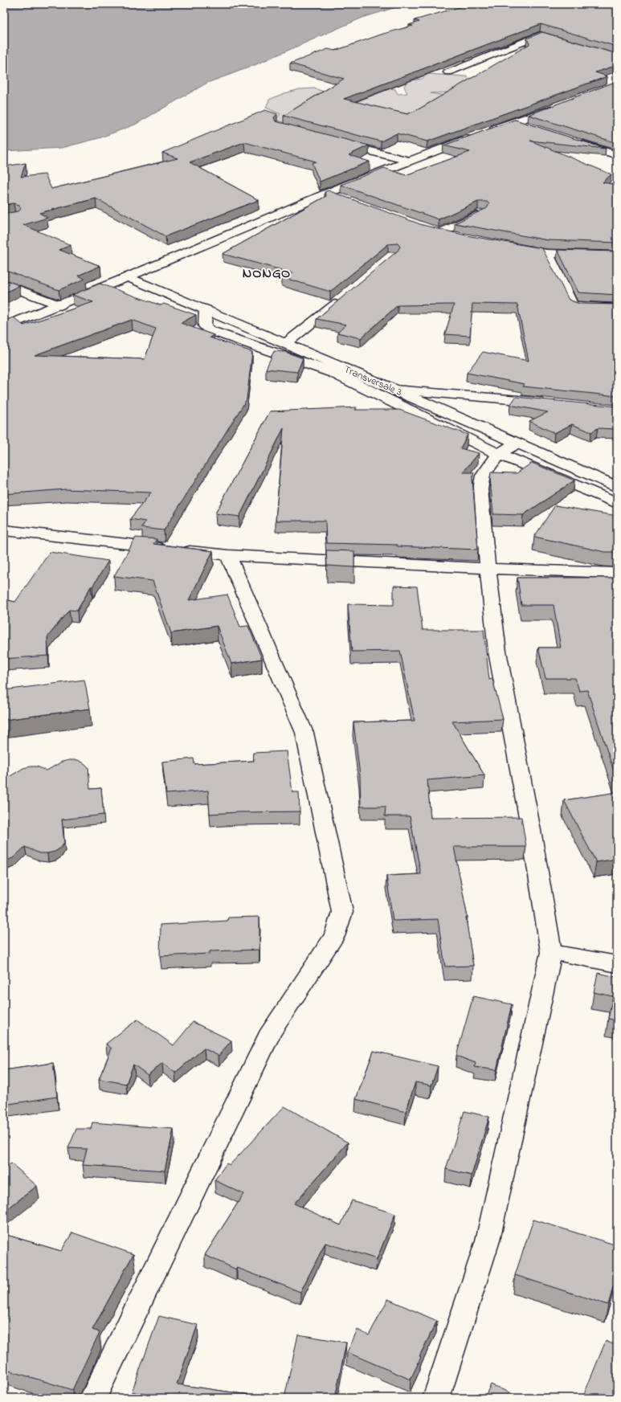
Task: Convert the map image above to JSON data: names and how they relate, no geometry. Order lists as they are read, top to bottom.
{
  "streets": {
    "street": ["Transversale 3"]
  },
  "districts": ["NONGO"]
}
